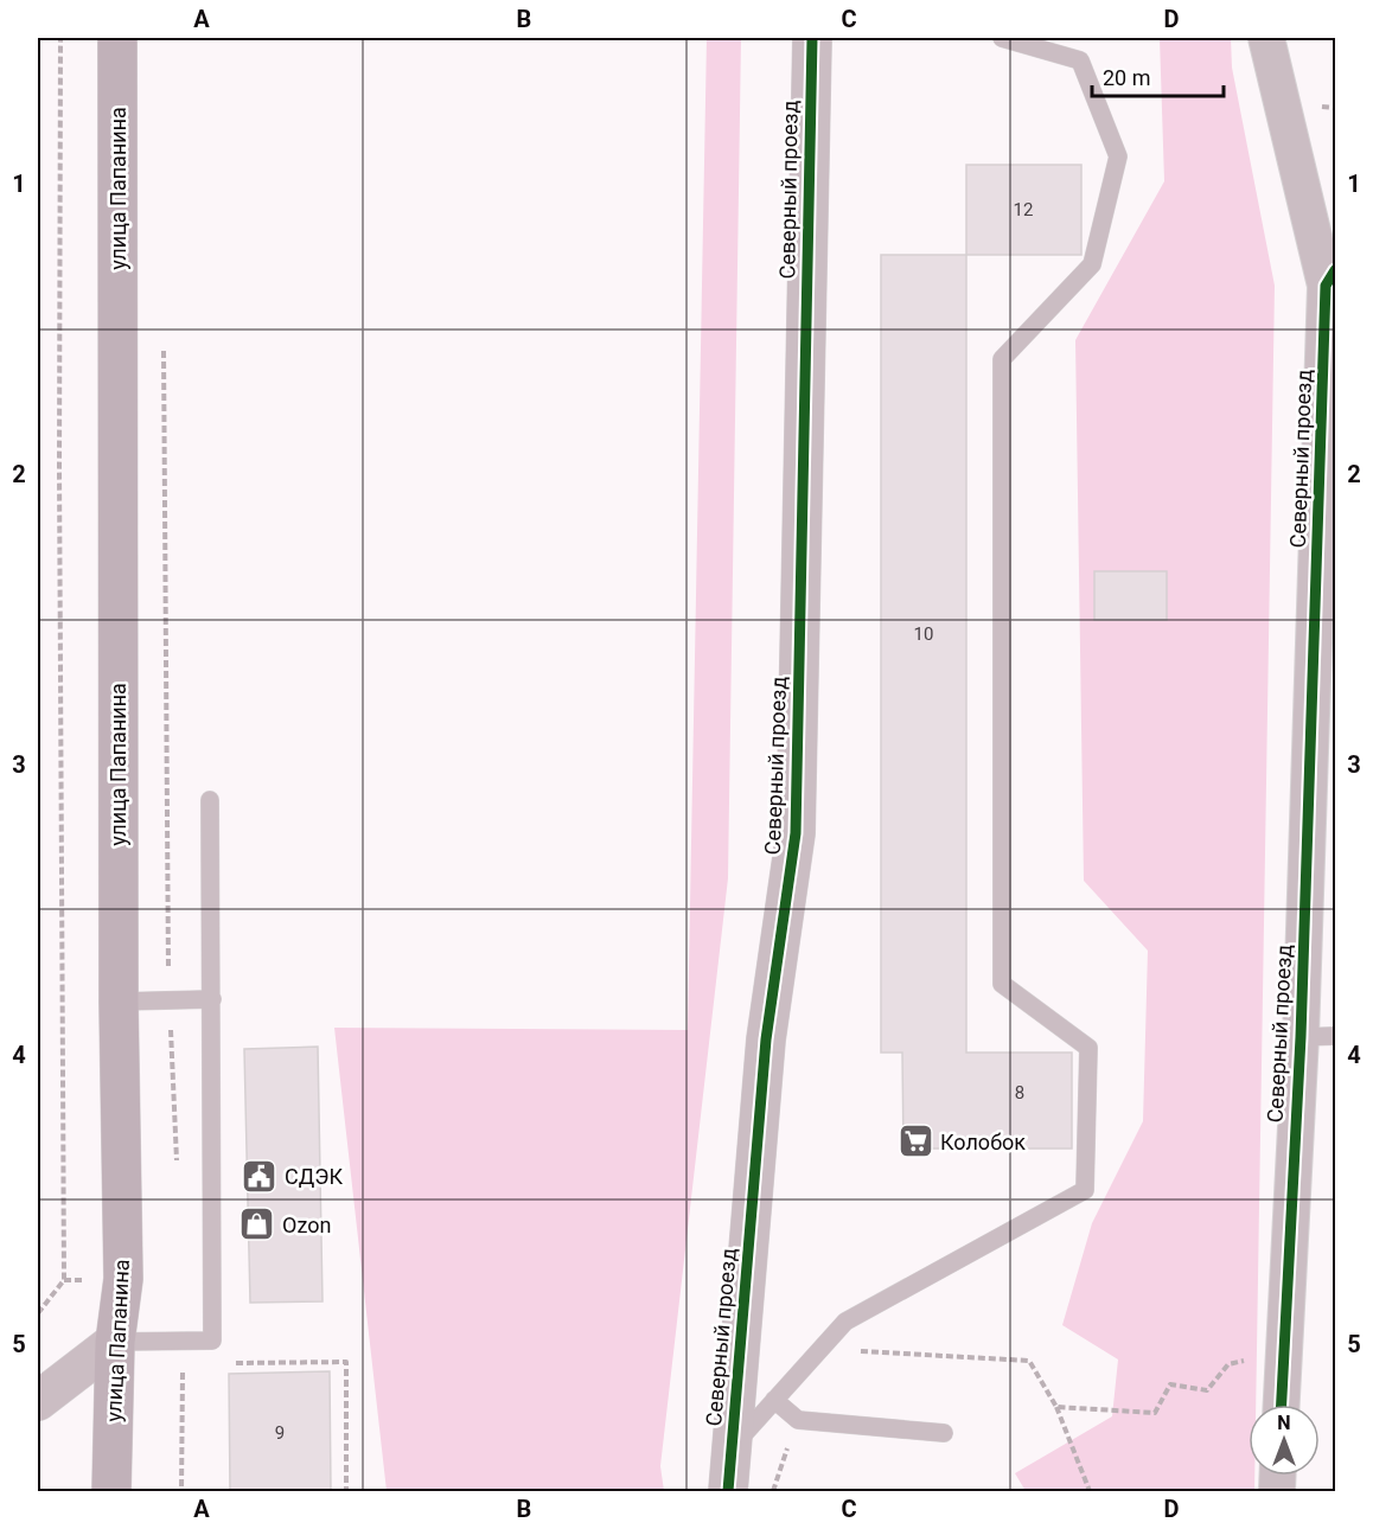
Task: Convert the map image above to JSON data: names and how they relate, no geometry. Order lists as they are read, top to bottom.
{
  "streets": {
    "main road": ["улица Папанина"],
    "street": ["Северный проезд"]
  },
  "places": {
    "supermarket": ["Колобок"],
    "public building": ["СДЭК"],
    "shop": ["Ozon"]
  },
  "house_numbers": [
    "12",
    "10",
    "8",
    "9"
  ],
  "scale_bar": "20 m",
  "north": "top",
  "grid": {
    "columns": [
      "A",
      "B",
      "C",
      "D"
    ],
    "rows": [
      "1",
      "2",
      "3",
      "4",
      "5"
    ]
  }
}
